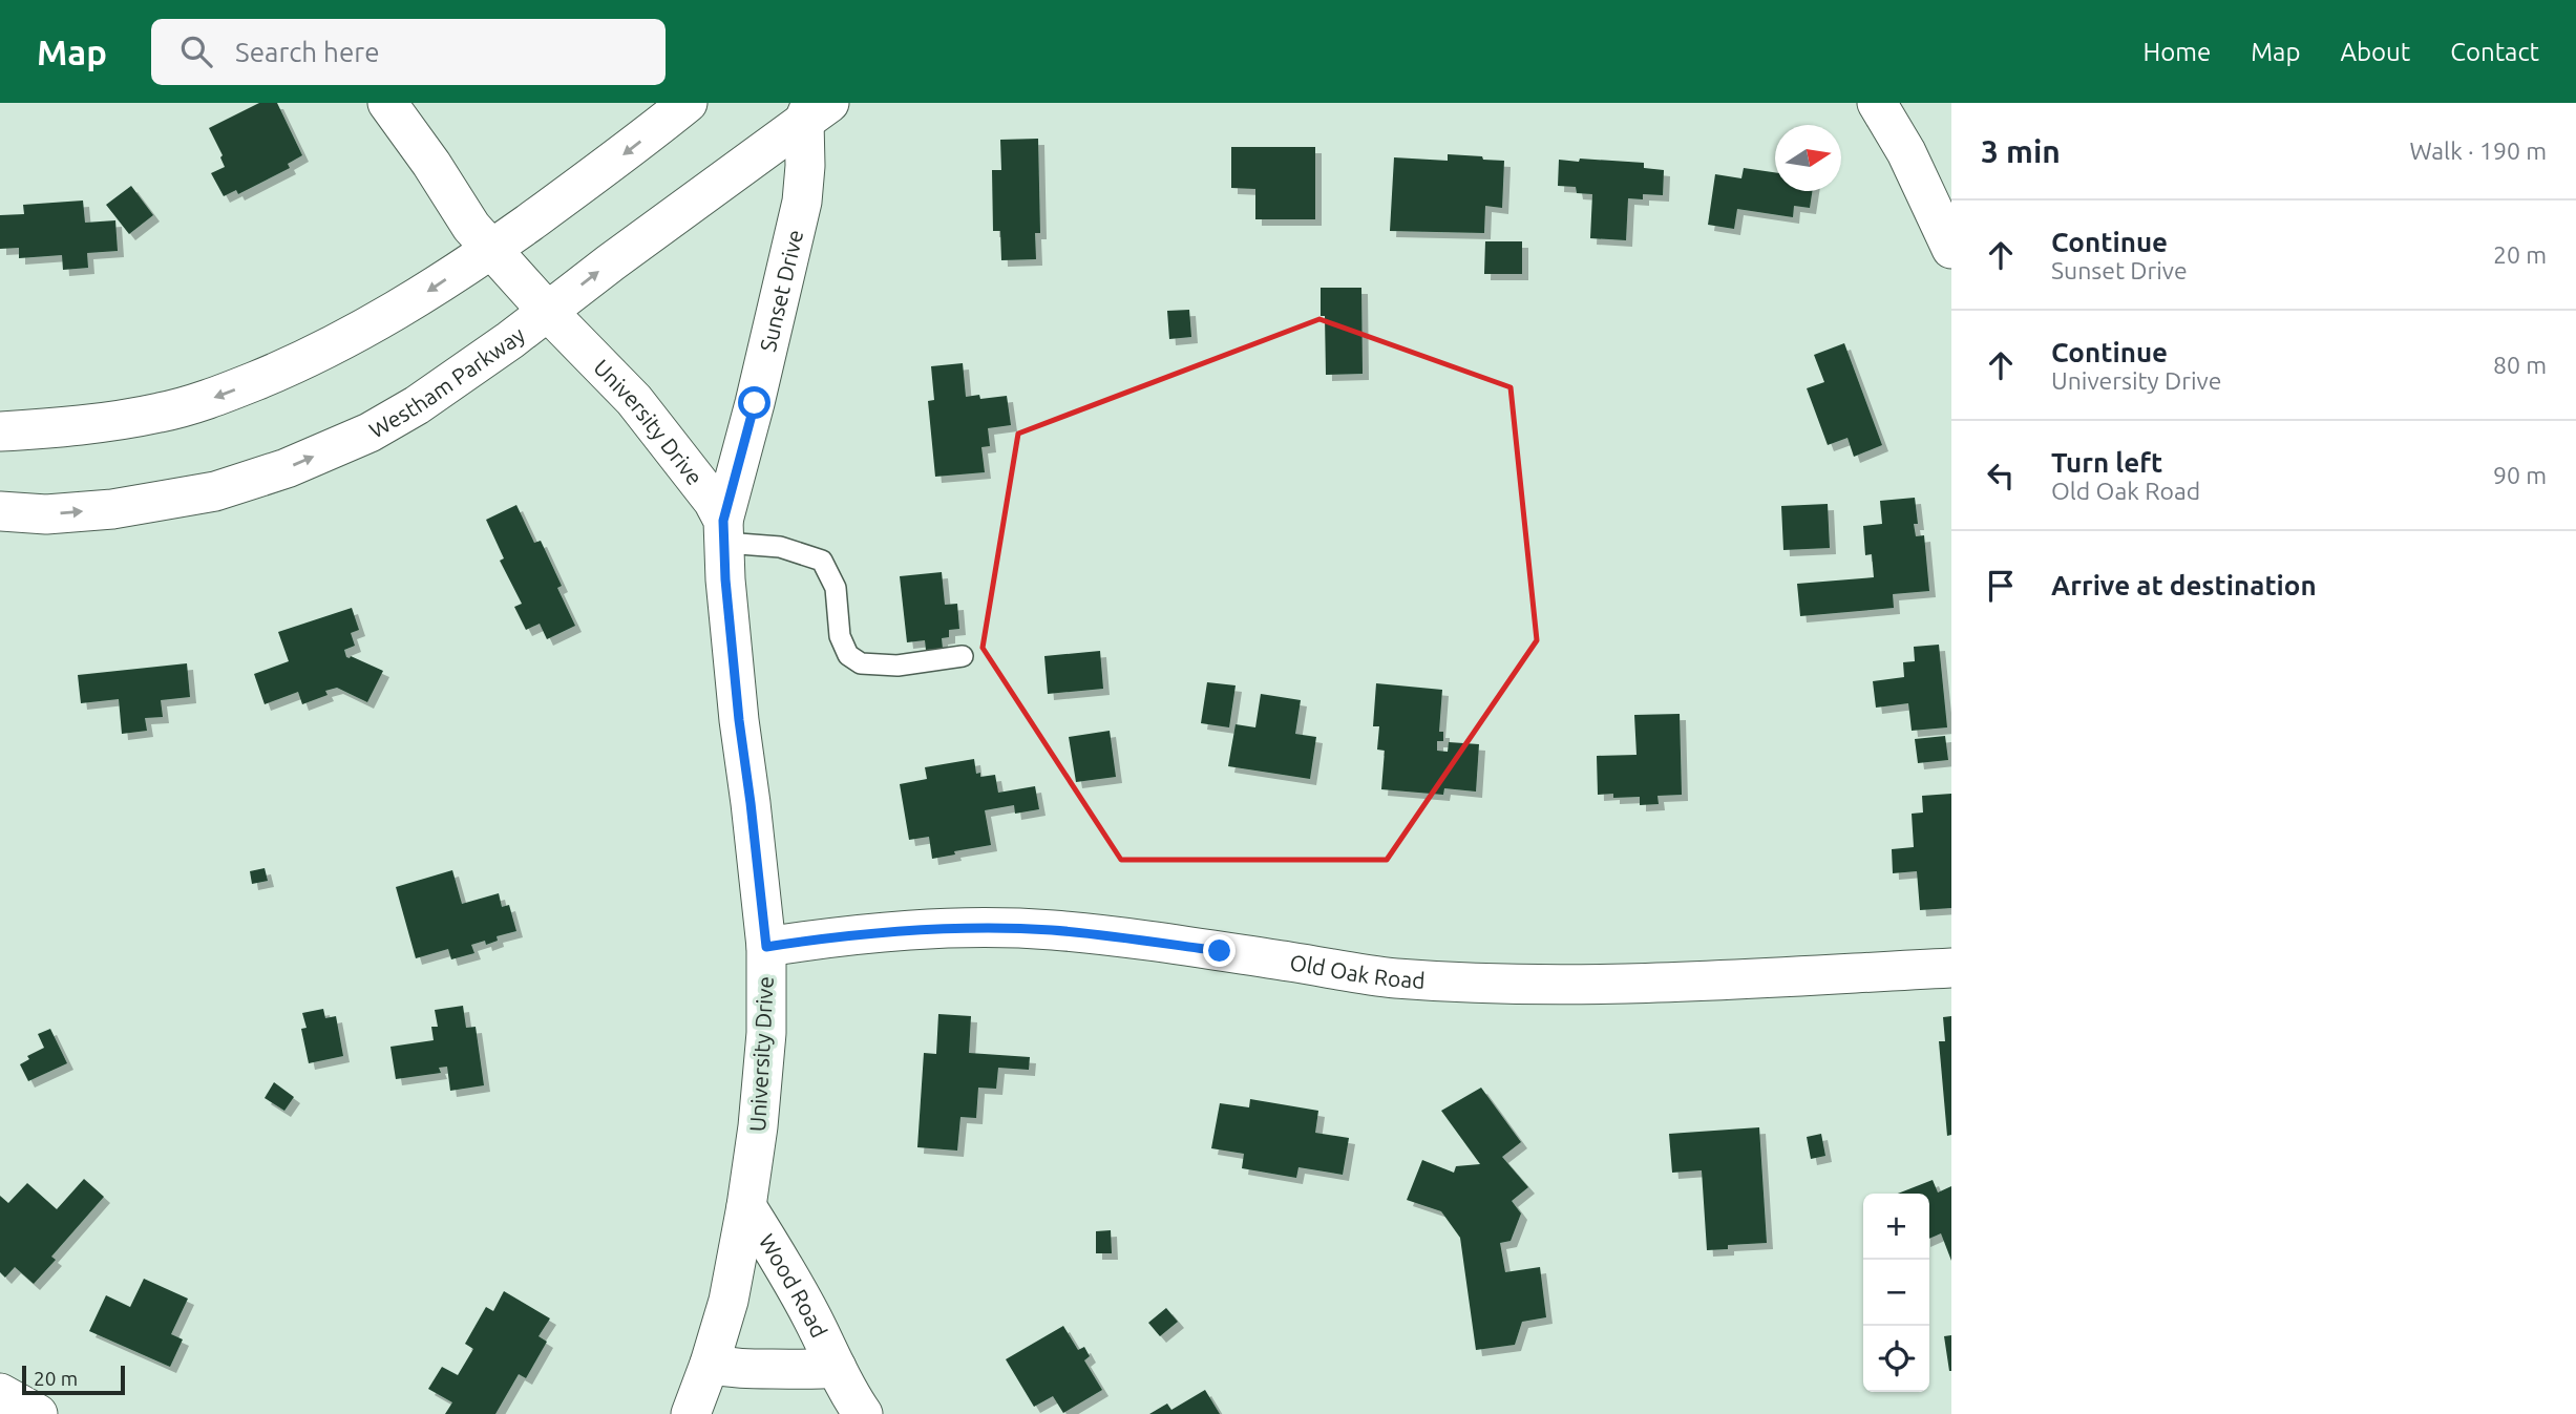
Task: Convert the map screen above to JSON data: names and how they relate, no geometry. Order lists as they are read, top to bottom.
{
  "streets": {
    "street": [
      "Sunset Drive",
      "Westham Parkway",
      "University Drive",
      "Old Oak Road",
      "Wood Road"
    ]
  },
  "crossings": [
    ["Sunset Drive", "Westham Parkway"],
    ["Sunset Drive", "University Drive"],
    ["Westham Parkway", "University Drive"],
    ["University Drive", "Old Oak Road"],
    ["University Drive", "Wood Road"]
  ],
  "scale_bar": "20 m",
  "north": "right",
  "page": {
    "header": "Map",
    "search": "Search here",
    "nav": [
      "Home",
      "Map",
      "About",
      "Contact"
    ],
    "heading": ["3 min", "Walk · 190 m"],
    "list": [
      ["Continue", "Sunset Drive", "20 m"],
      ["Continue", "University Drive", "80 m"],
      ["Turn left", "Old Oak Road", "90 m"],
      "Arrive at destination"
    ],
    "map_buttons": ["+", "−"],
    "scale": "20 m"
  }
}
